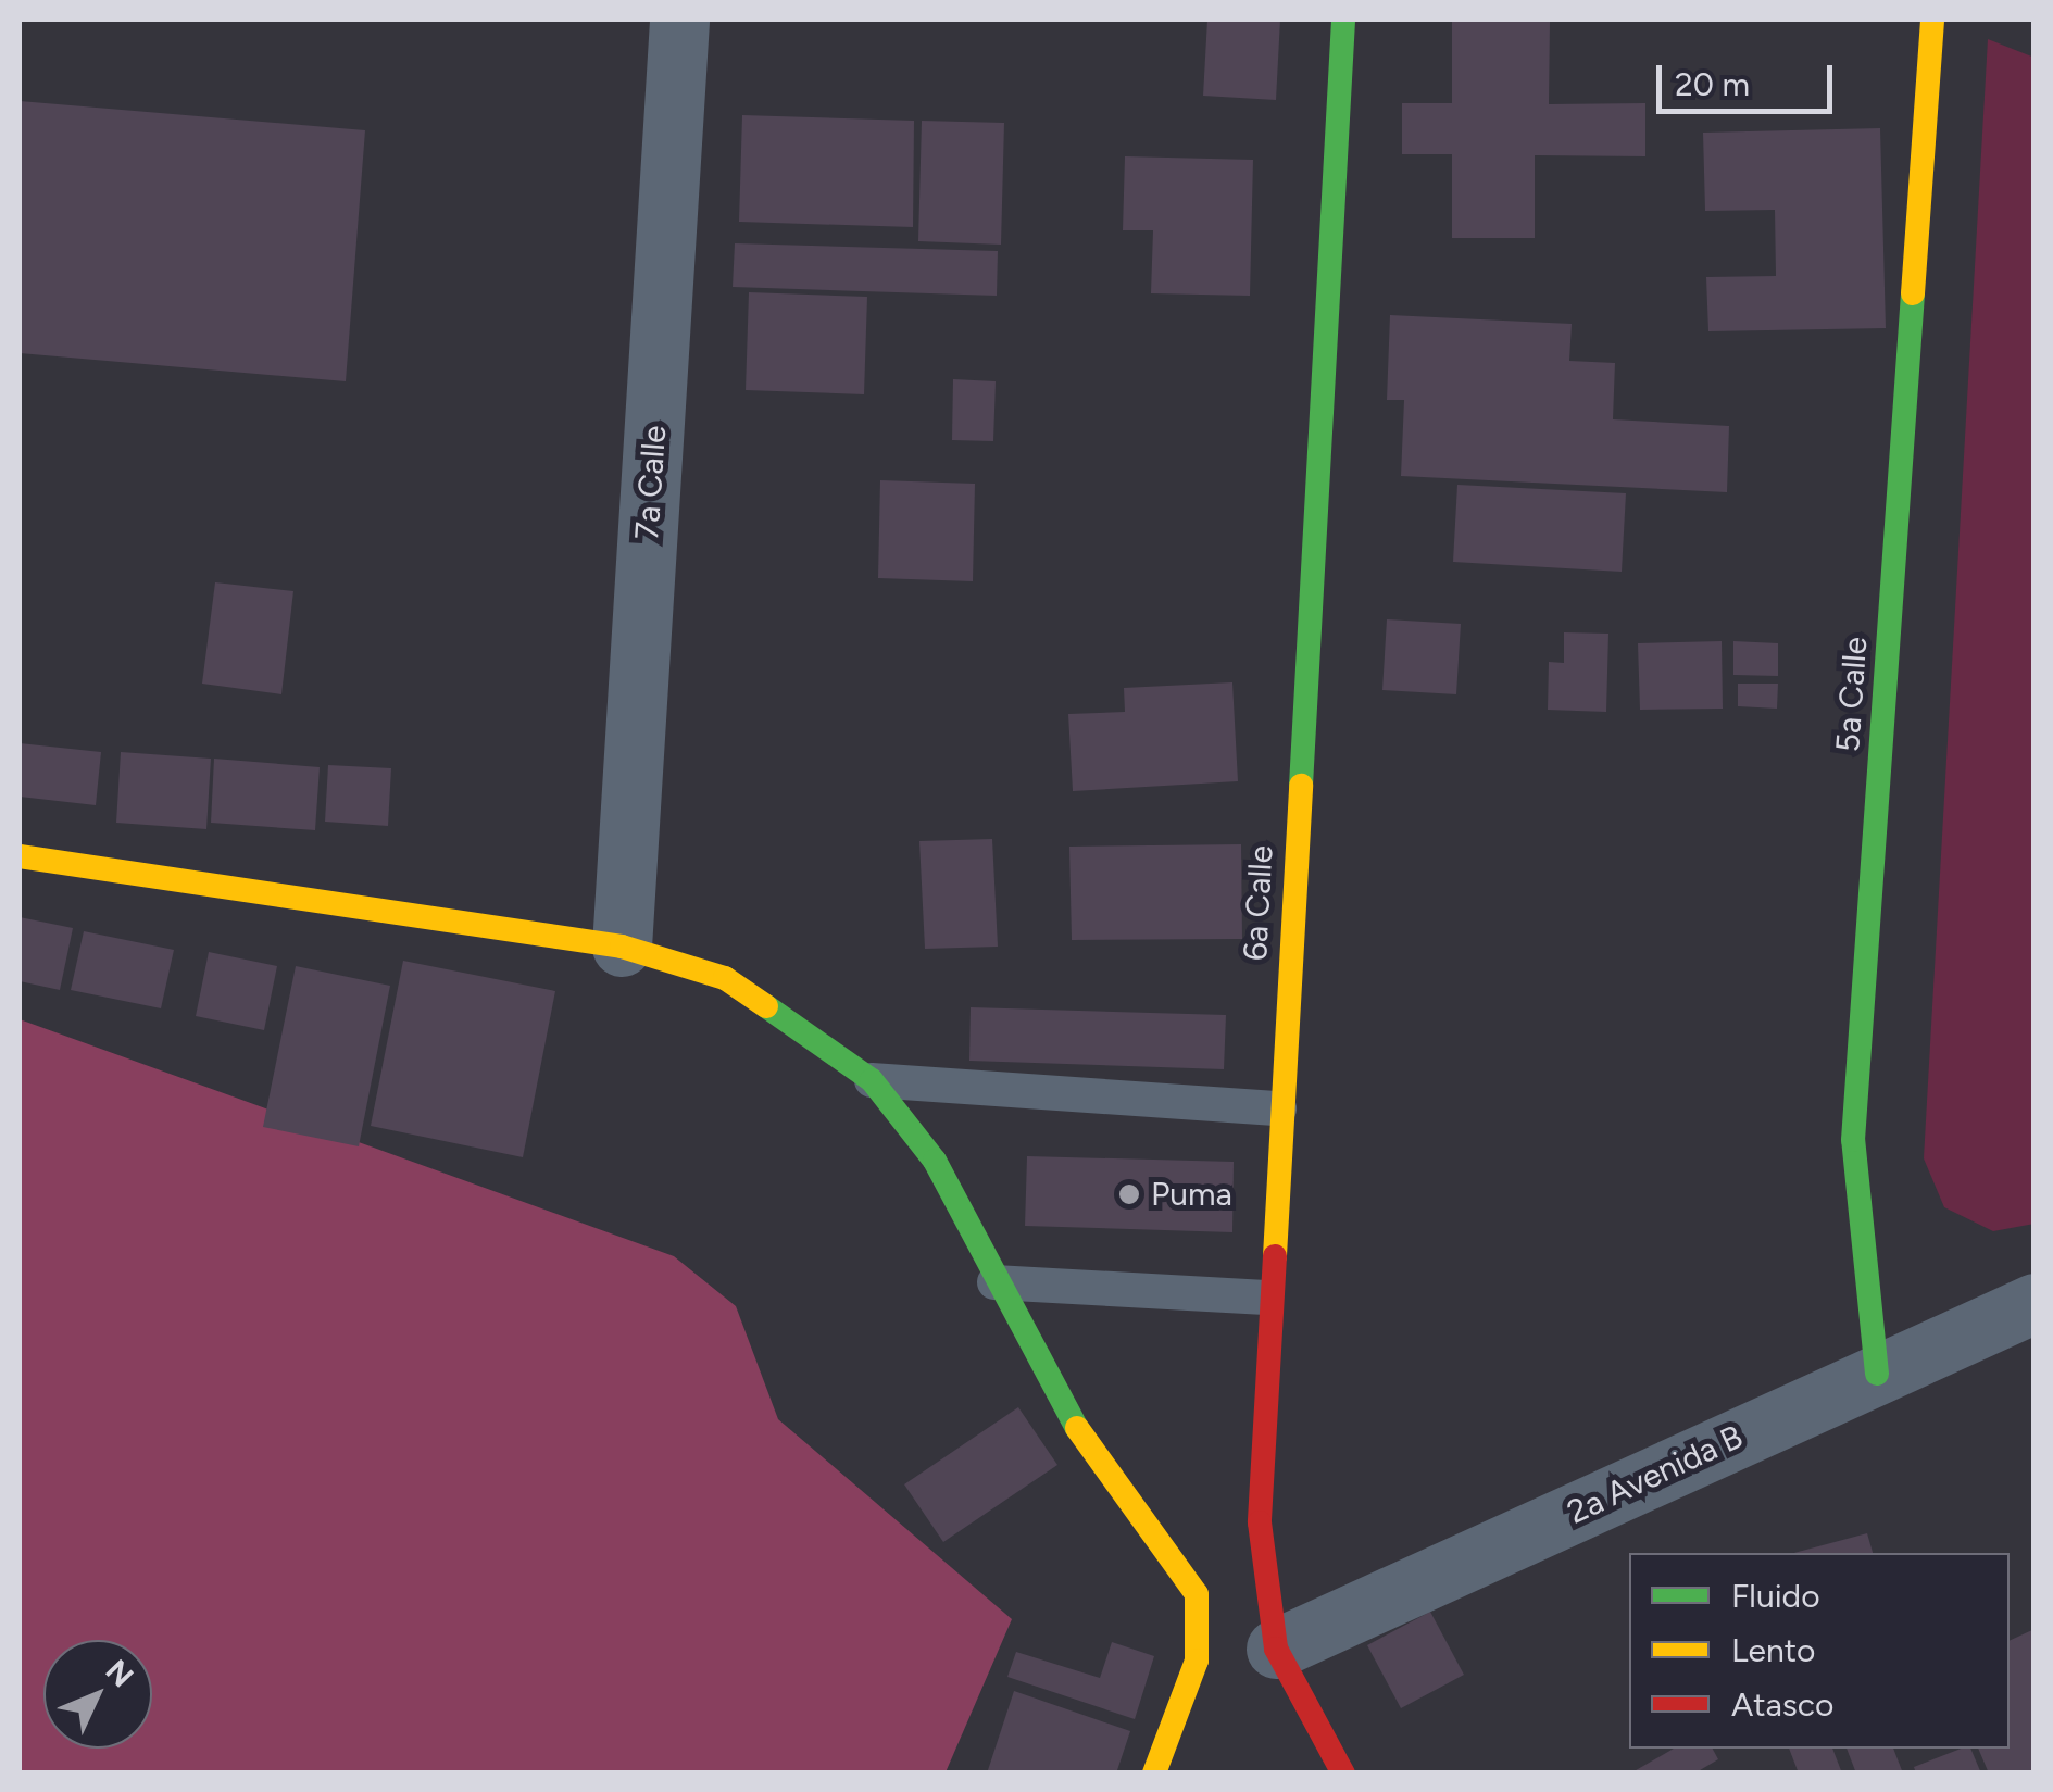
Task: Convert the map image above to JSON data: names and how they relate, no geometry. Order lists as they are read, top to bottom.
{
  "streets": {
    "street": [
      "7a Calle",
      "5a Calle",
      "6a Calle",
      "2a Avenida B"
    ]
  },
  "crossings": [
    ["5a Calle", "2a Avenida B"],
    ["6a Calle", "2a Avenida B"]
  ],
  "places": ["Puma"],
  "legend": ["Fluido", "Lento", "Atasco"],
  "scale_bar": "20 m",
  "north": "top right"
}
